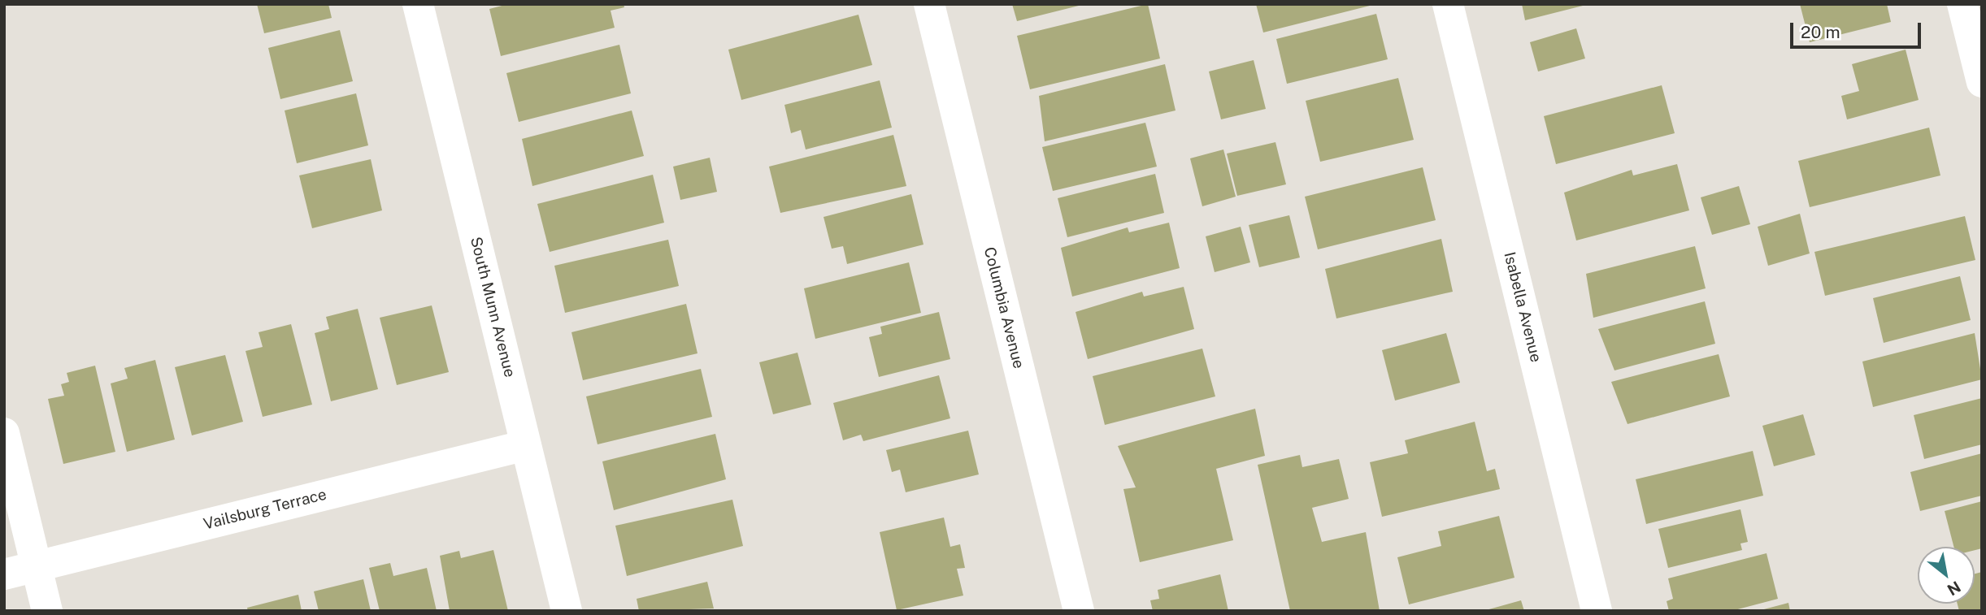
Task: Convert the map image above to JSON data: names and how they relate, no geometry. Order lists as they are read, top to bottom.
{
  "streets": {
    "street": [
      "South Munn Avenue",
      "Isabella Avenue",
      "Columbia Avenue",
      "Vailsburg Terrace"
    ]
  },
  "crossings": [
    ["South Munn Avenue", "Vailsburg Terrace"]
  ],
  "scale_bar": "20 m",
  "north": "bottom right"
}
